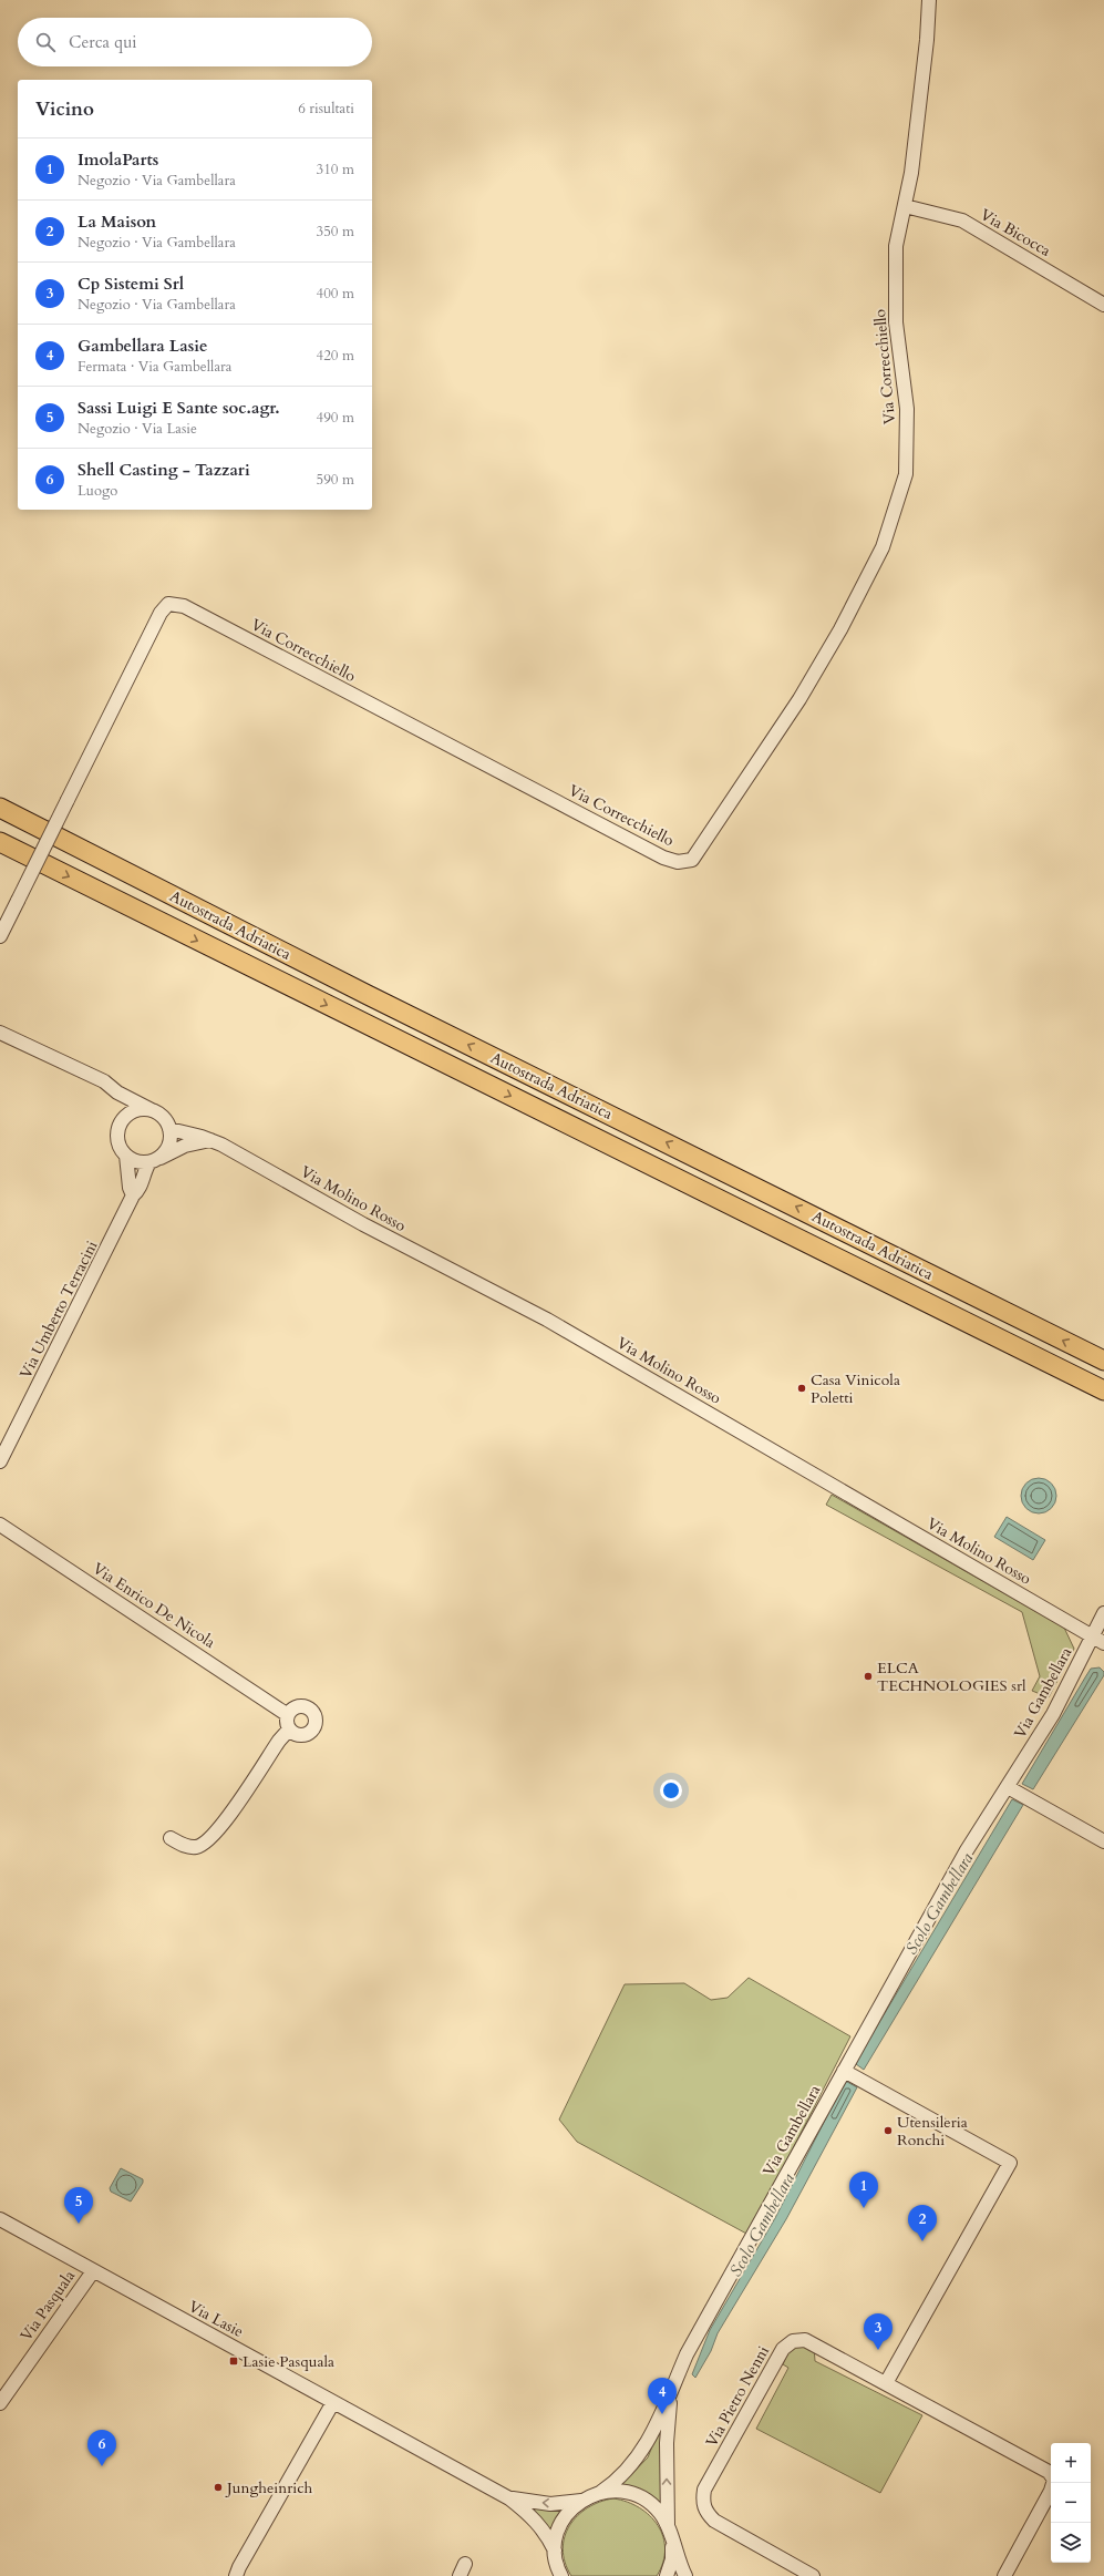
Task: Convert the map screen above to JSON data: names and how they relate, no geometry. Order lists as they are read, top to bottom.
{
  "streets": {
    "highway": ["Autostrada Adriatica"],
    "street": [
      "Via Bicocca",
      "Via Correcchiello",
      "Via Molino Rosso",
      "Via Umberto Terracini",
      "Via Enrico De Nicola",
      "Via Gambellara",
      "Via Pasquala",
      "Via Lasie",
      "Via Pietro Nenni"
    ]
  },
  "crossings": [
    ["Via Bicocca", "Via Correcchiello"],
    ["Via Molino Rosso", "Via Umberto Terracini"],
    ["Via Molino Rosso", "Via Gambellara"],
    ["Via Gambellara", "Via Lasie"],
    ["Via Pasquala", "Via Lasie"]
  ],
  "water": ["Scolo Gambellara"],
  "places": {
    "other": [
      "Casa Vinicola Poletti",
      "ELCA TECHNOLOGIES srl",
      "Utensileria Ronchi",
      "Jungheinrich"
    ],
    "transit": ["Lasie Pasquala"]
  },
  "page": {
    "search": "Cerca qui",
    "heading": ["Vicino", "6 risultati"],
    "list": [
      {
        "mark": "1",
        "name": "ImolaParts",
        "note": "Negozio · Via Gambellara",
        "value": "310 m"
      },
      {
        "mark": "2",
        "name": "La Maison",
        "note": "Negozio · Via Gambellara",
        "value": "350 m"
      },
      {
        "mark": "3",
        "name": "Cp Sistemi Srl",
        "note": "Negozio · Via Gambellara",
        "value": "400 m"
      },
      {
        "mark": "4",
        "name": "Gambellara Lasie",
        "note": "Fermata · Via Gambellara",
        "value": "420 m"
      },
      {
        "mark": "5",
        "name": "Sassi Luigi E Sante soc.agr.",
        "note": "Negozio · Via Lasie",
        "value": "490 m"
      },
      {
        "mark": "6",
        "name": "Shell Casting - Tazzari",
        "note": "Luogo",
        "value": "590 m"
      }
    ],
    "pins": [
      "1",
      "5",
      "2",
      "3",
      "4",
      "6"
    ],
    "map_buttons": ["+", "−"]
  }
}
